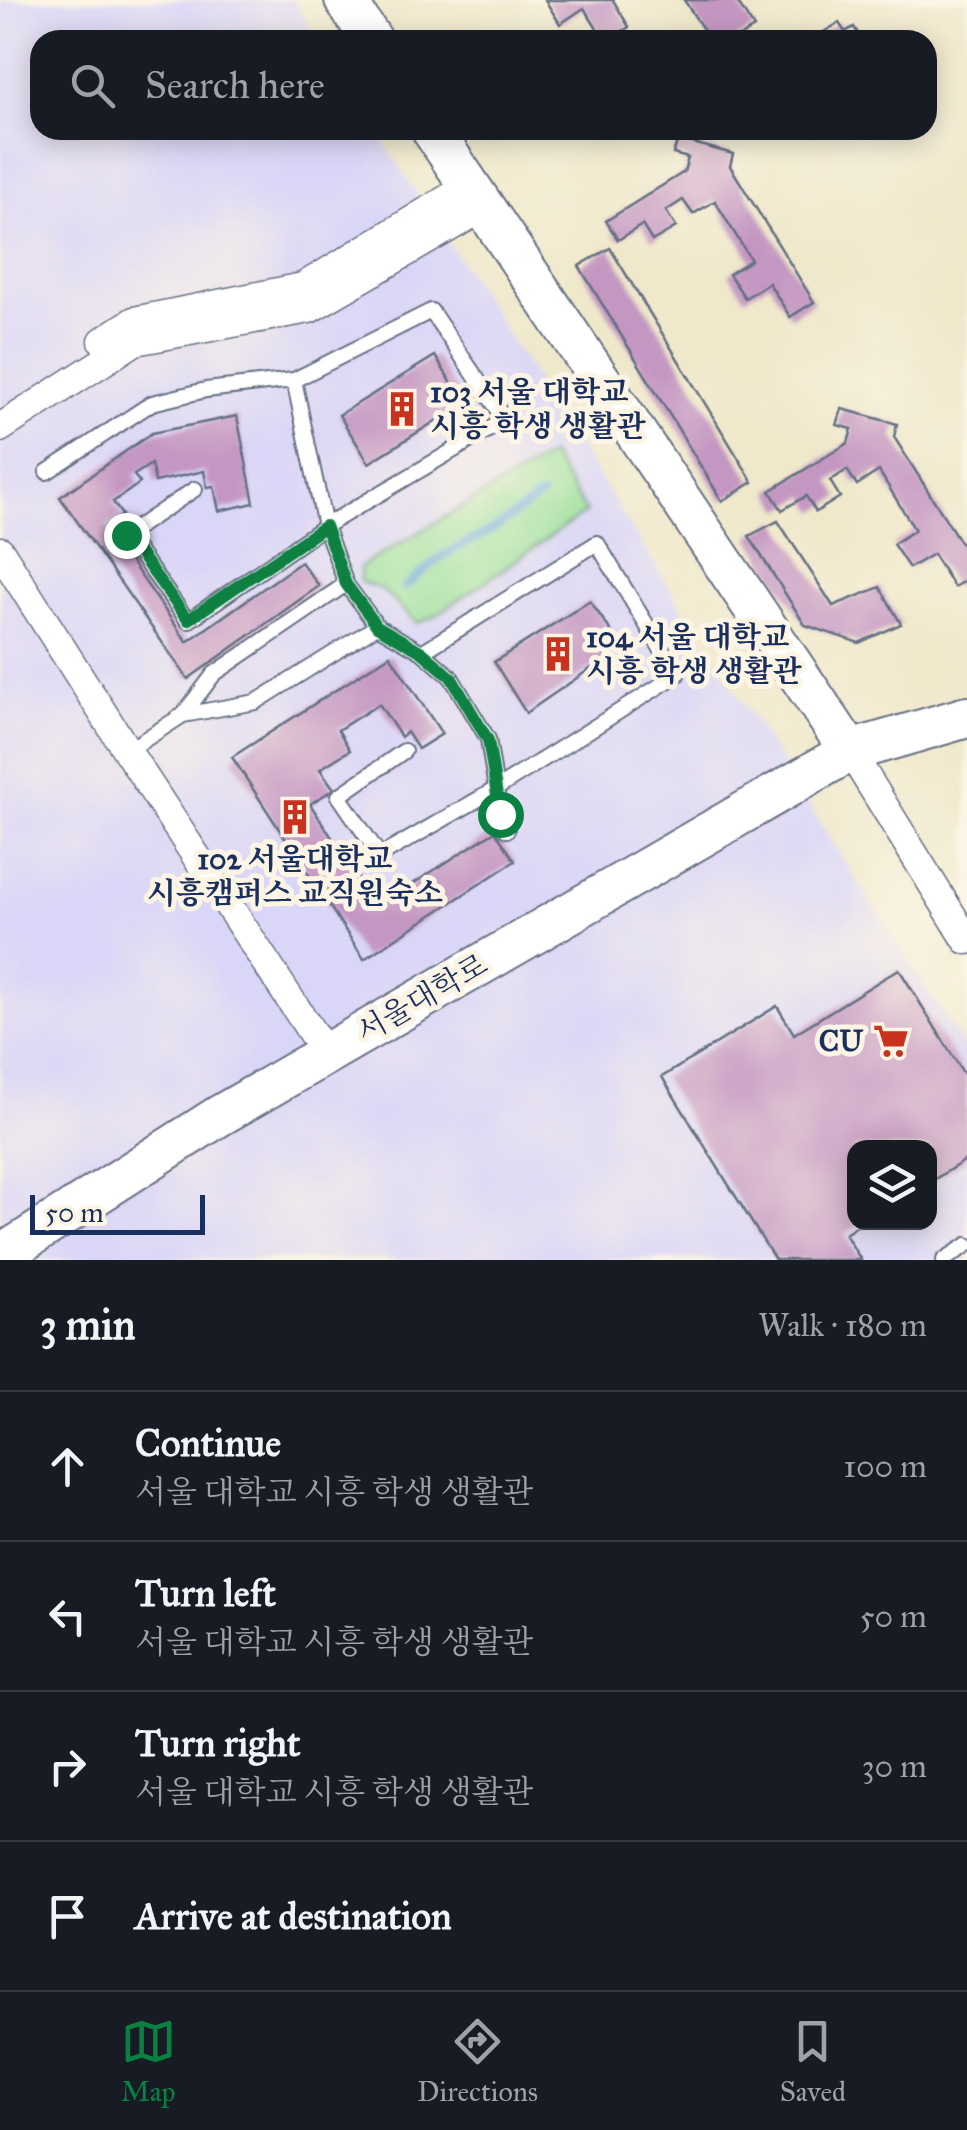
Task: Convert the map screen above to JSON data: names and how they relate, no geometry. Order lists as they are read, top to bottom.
{
  "streets": {
    "street": ["서울대학로"]
  },
  "places": {
    "building": ["103 서울 대학교 시흥 학생 생활관", "104 서울 대학교 시흥 학생 생활관", "102 서울대학교 시흥캠퍼스 교직원숙소"],
    "supermarket": ["CU"]
  },
  "scale_bar": "50 m",
  "page": {
    "search": "Search here",
    "scale": "50 m",
    "heading": ["3 min", "Walk · 180 m"],
    "list": [
      ["Continue", "서울 대학교 시흥 학생 생활관", "100 m"],
      ["Turn left", "서울 대학교 시흥 학생 생활관", "50 m"],
      ["Turn right", "서울 대학교 시흥 학생 생활관", "30 m"],
      "Arrive at destination"
    ],
    "nav": ["Map", "Directions", "Saved"]
  }
}
